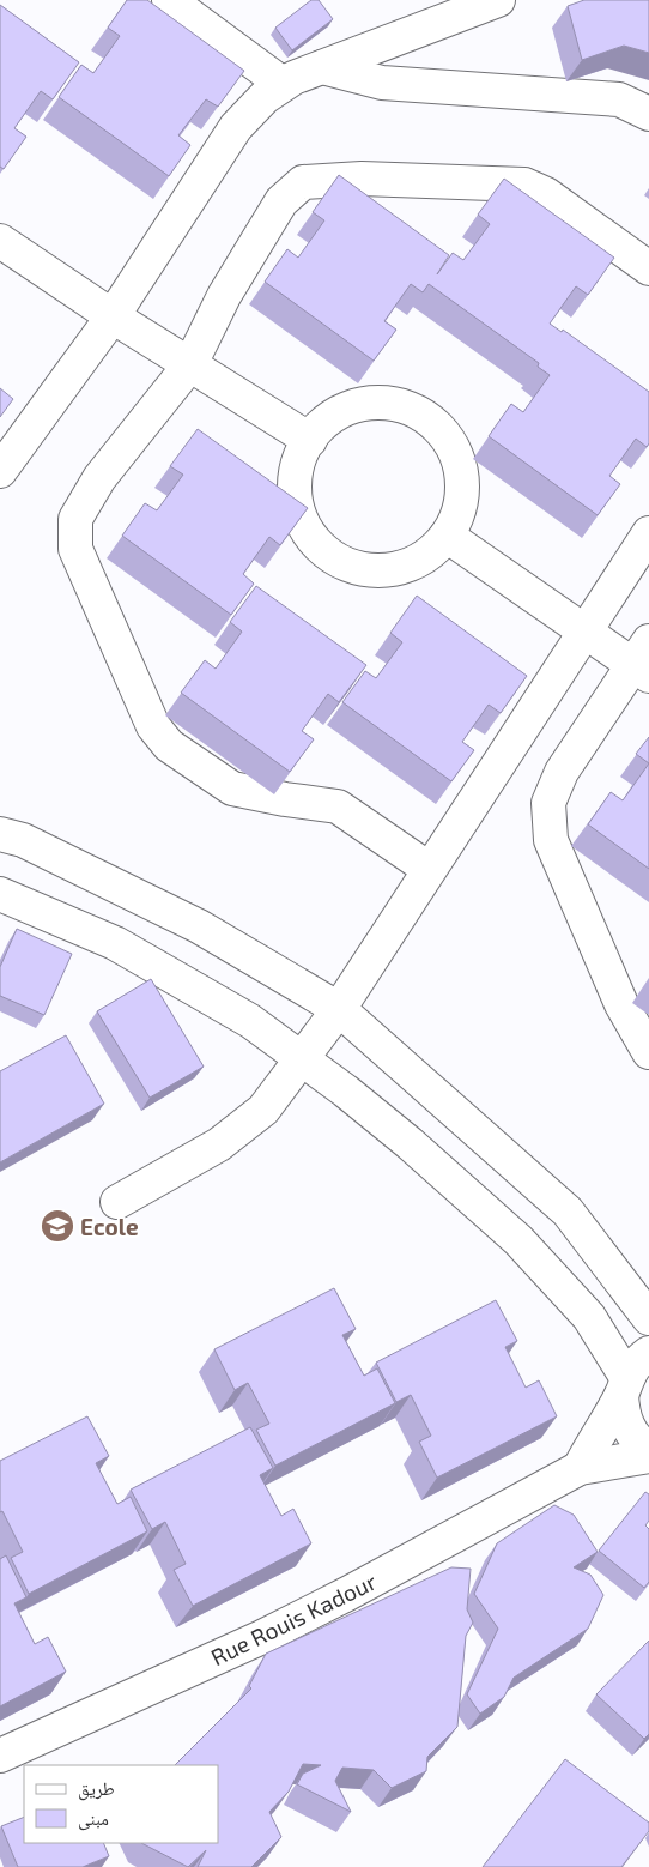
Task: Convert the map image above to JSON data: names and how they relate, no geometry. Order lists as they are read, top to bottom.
{
  "streets": {
    "street": ["Rue Rouis Kadour"]
  },
  "places": {
    "school or university": ["Ecole"]
  },
  "legend": ["طريق", "مبنى"]
}
